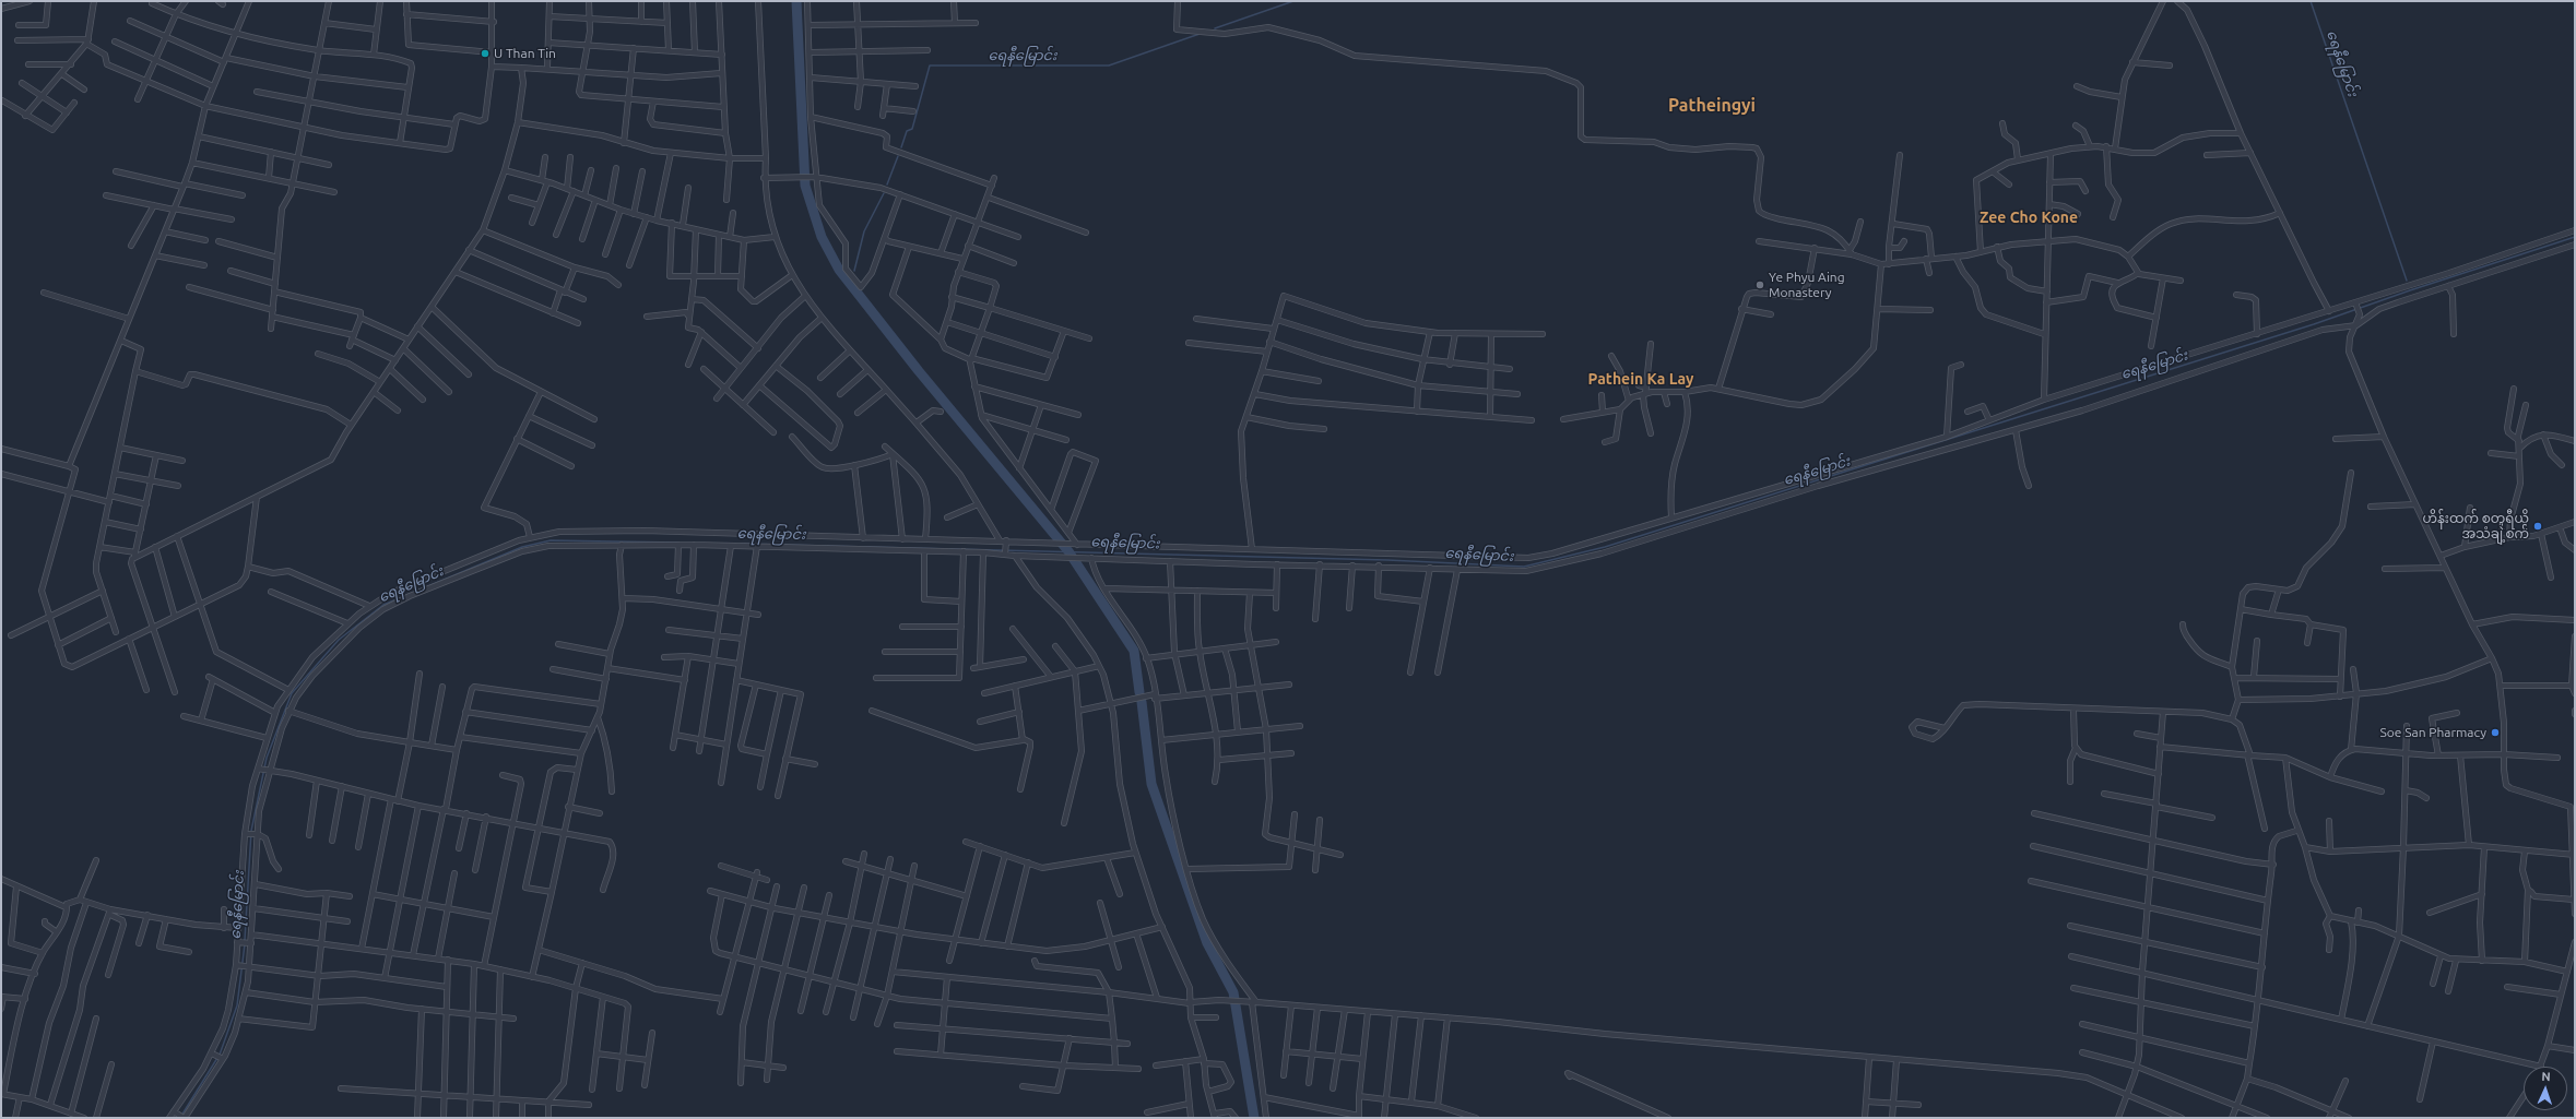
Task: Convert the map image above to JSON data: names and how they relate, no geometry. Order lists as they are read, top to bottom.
{
  "districts": ["Patheingyi", "Zee Cho Kone", "Pathein Ka Lay"],
  "water": ["ရေနီမြောင်း"],
  "places": [
    "U Than Tin",
    "Ye Phyu Aing Monastery",
    "ဟိန်းထက် စတူရီယို အသံချဲ့စက်",
    "Soe San Pharmacy"
  ],
  "north": "top"
}
